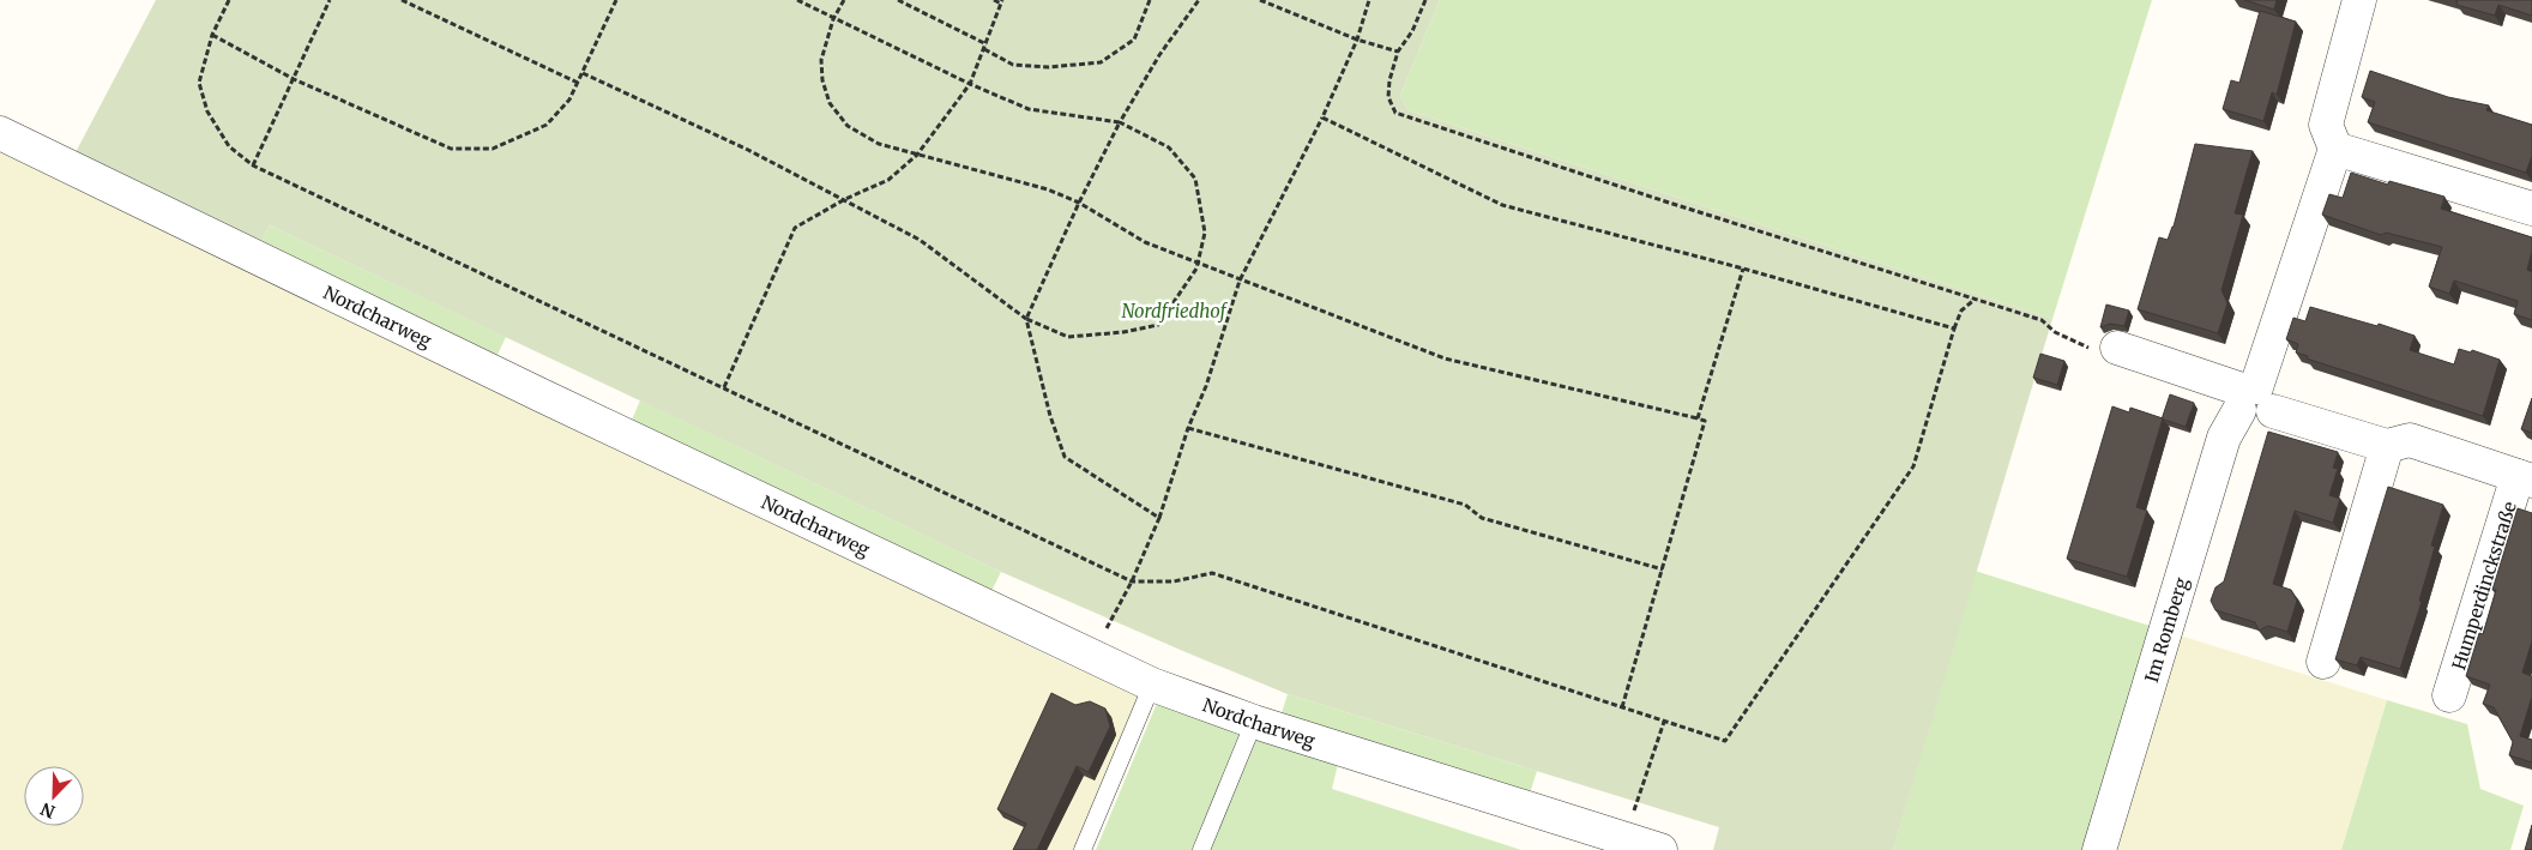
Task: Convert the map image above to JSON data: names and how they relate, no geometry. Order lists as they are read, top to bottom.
{
  "streets": {
    "street": ["Nordcharweg", "Humperdinckstraße", "Im Romberg"]
  },
  "crossings": [
    ["Humperdinckstraße", "Im Romberg"]
  ],
  "parks": ["Nordfriedhof"],
  "north": "bottom left"
}
